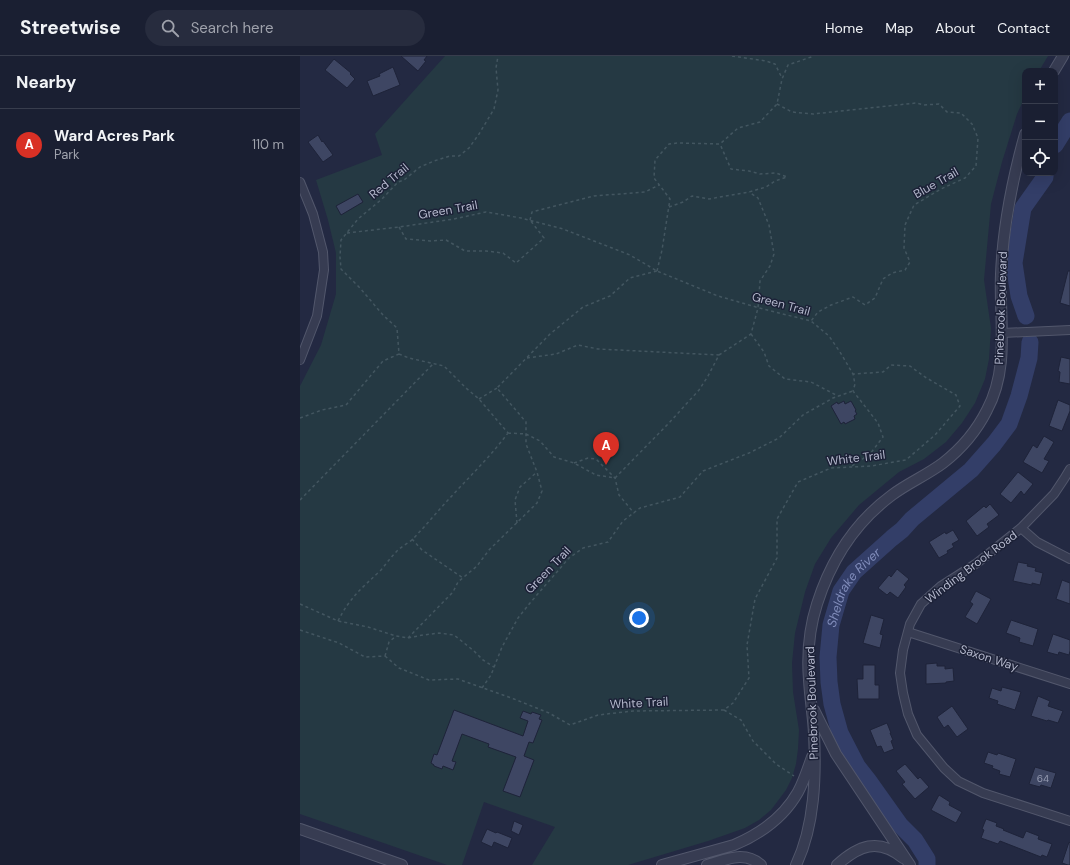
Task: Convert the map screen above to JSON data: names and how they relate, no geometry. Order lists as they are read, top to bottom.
{
  "streets": {
    "street": ["Pinebrook Boulevard", "Winding Brook Road", "Saxon Way"],
    "path": [
      "Red Trail",
      "Blue Trail",
      "Green Trail",
      "White Trail"
    ]
  },
  "crossings": [
    ["Red Trail", "Green Trail"],
    ["Blue Trail", "Green Trail"],
    ["Green Trail", "White Trail"],
    ["Winding Brook Road", "Saxon Way"]
  ],
  "water": ["Sheldrake River"],
  "house_numbers": ["64"],
  "page": {
    "header": "Streetwise",
    "search": "Search here",
    "nav": [
      "Home",
      "Map",
      "About",
      "Contact"
    ],
    "heading": "Nearby",
    "map_buttons": ["+", "−"],
    "list": [
      {
        "mark": "A",
        "name": "Ward Acres Park",
        "note": "Park",
        "value": "110 m"
      }
    ],
    "pins": "A"
  }
}
